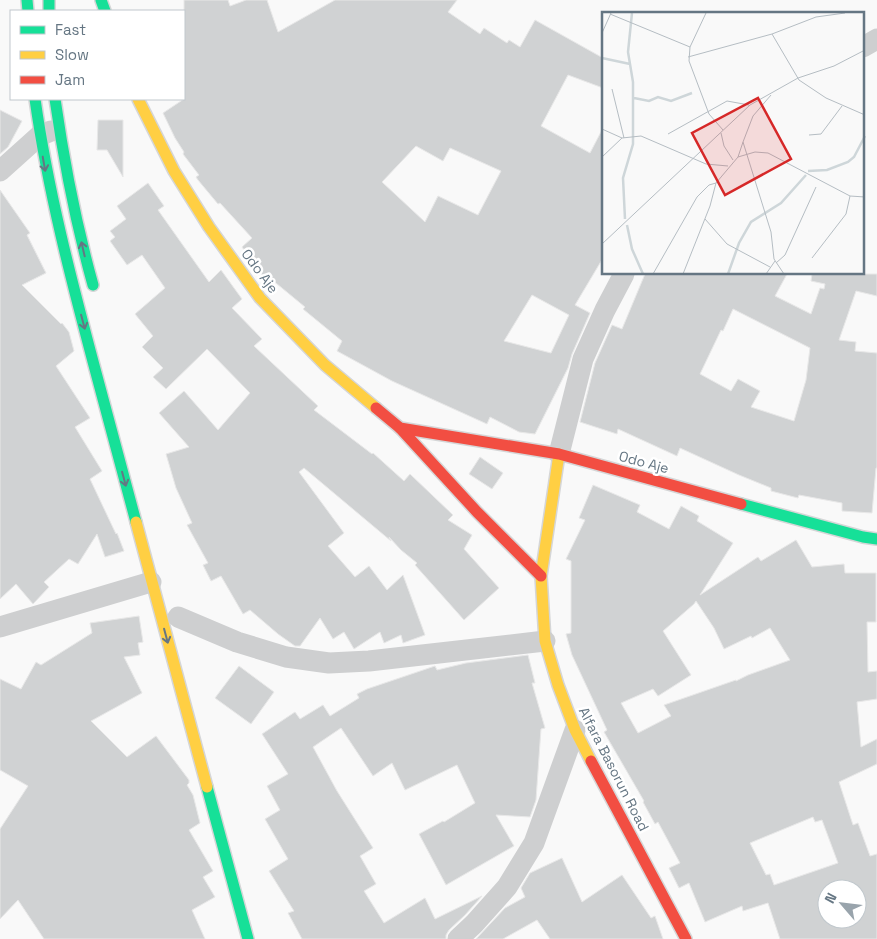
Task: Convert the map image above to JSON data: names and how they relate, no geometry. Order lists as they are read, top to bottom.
{
  "streets": {
    "main road": ["Odo Aje", "Alfara Basorun Road"]
  },
  "crossings": [
    ["Odo Aje", "Alfara Basorun Road"]
  ],
  "legend": ["Fast", "Slow", "Jam"],
  "north": "top left"
}
